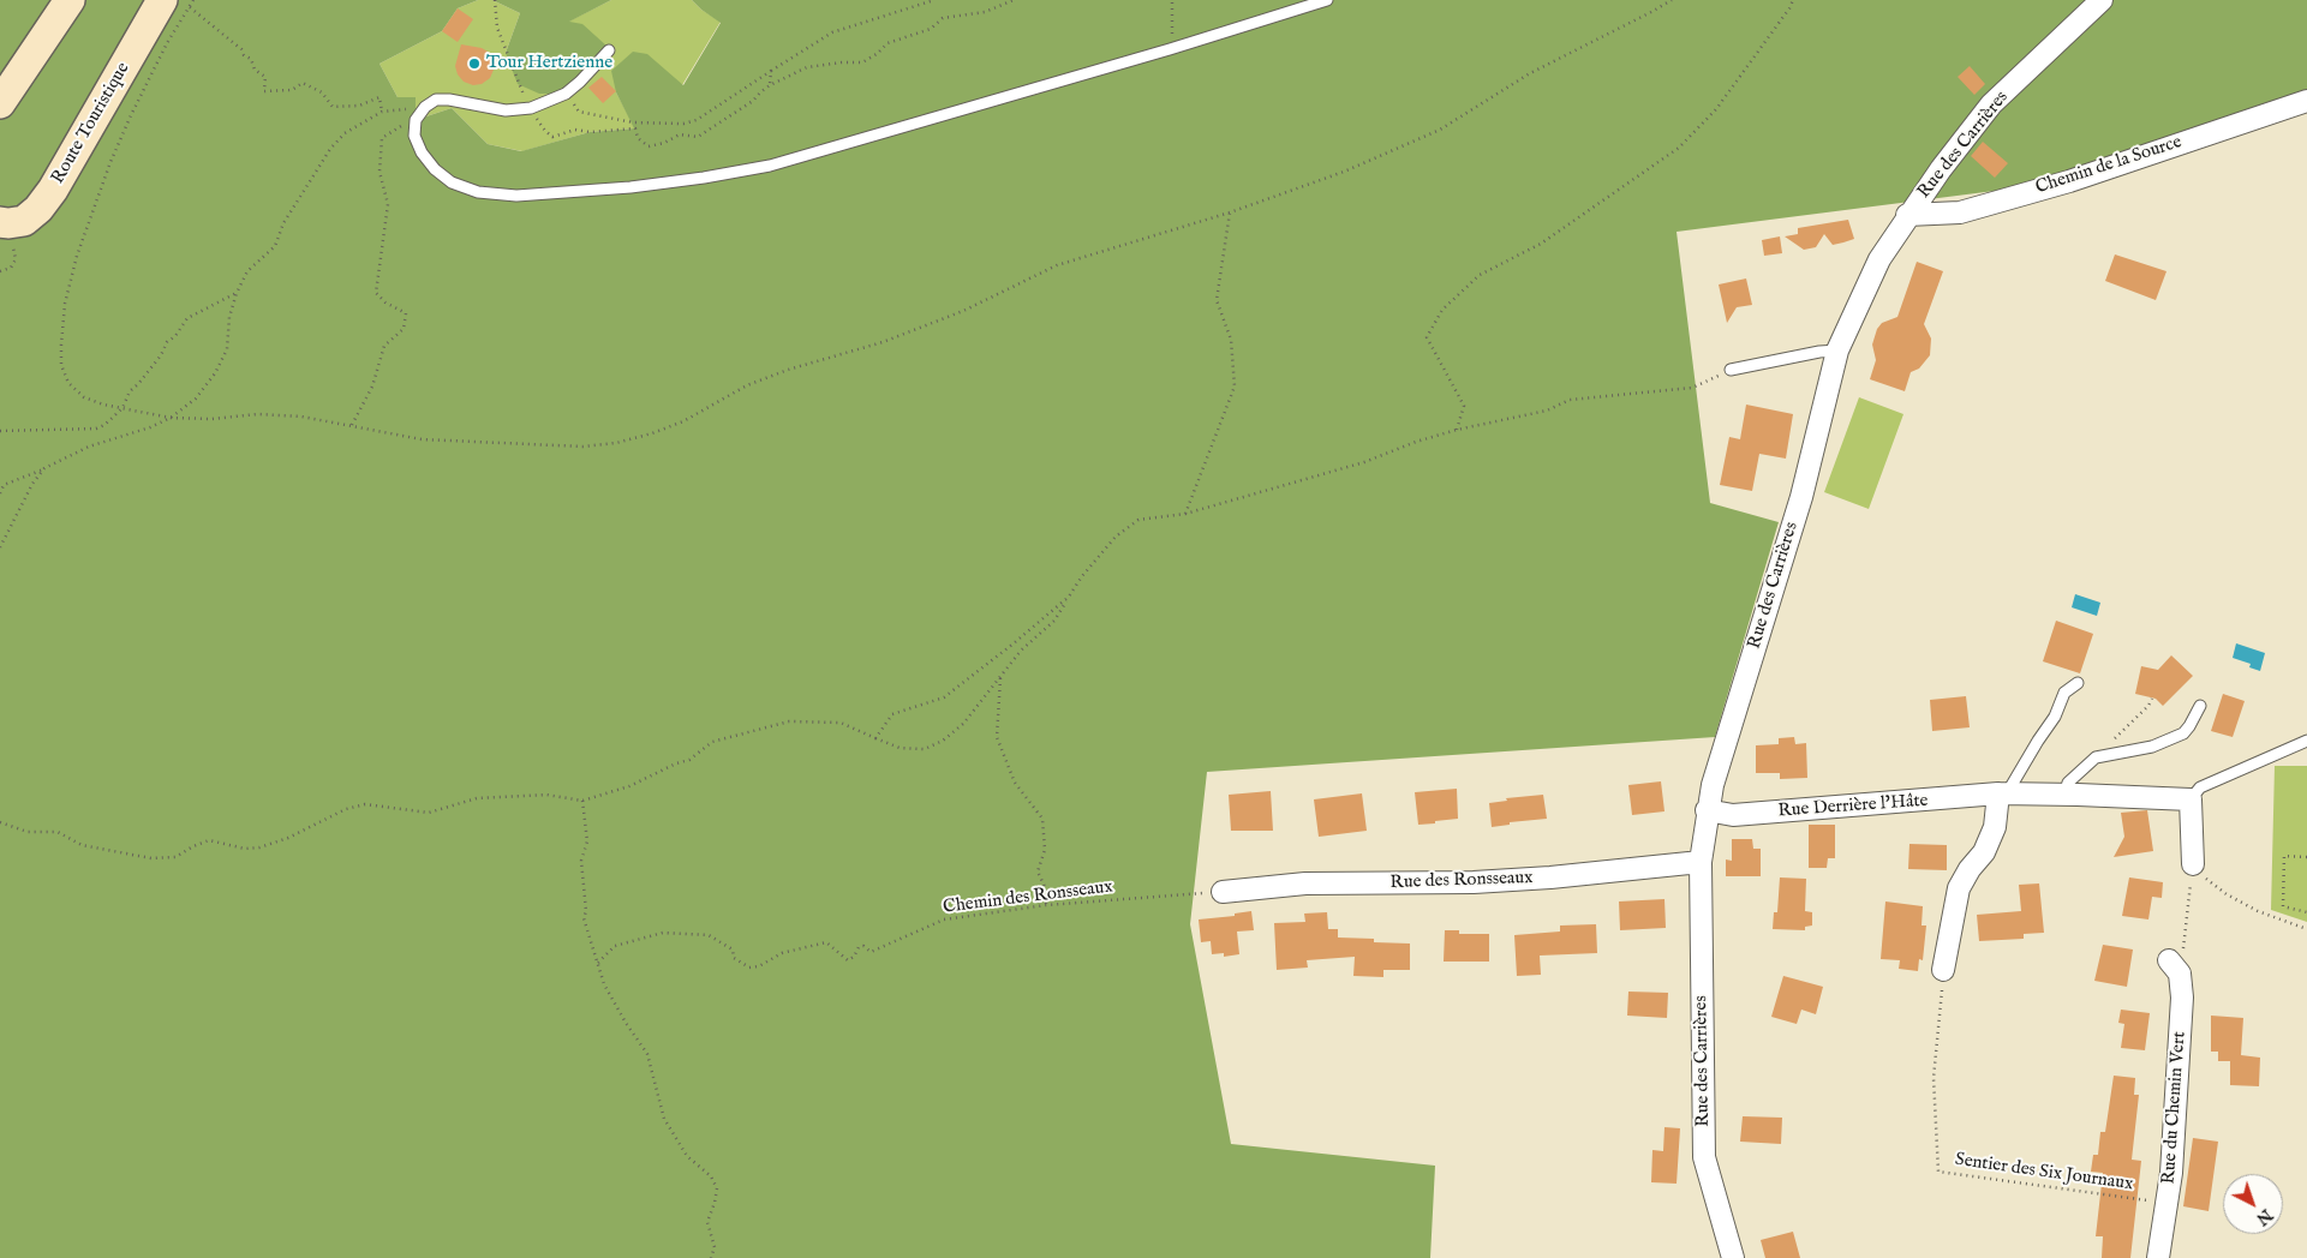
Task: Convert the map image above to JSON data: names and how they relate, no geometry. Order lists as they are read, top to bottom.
{
  "streets": {
    "street": [
      "Route Touristique",
      "Rue des Carrières",
      "Chemin de la Source",
      "Rue Derrière l'Hâte",
      "Rue des Ronsseaux",
      "Rue du Chemin Vert"
    ],
    "path": ["Chemin des Ronsseaux", "Sentier des Six Journaux"]
  },
  "crossings": [
    ["Rue des Carrières", "Chemin de la Source"],
    ["Rue des Carrières", "Rue Derrière l'Hâte"],
    ["Rue des Carrières", "Rue des Ronsseaux"],
    ["Rue des Ronsseaux", "Chemin des Ronsseaux"],
    ["Rue du Chemin Vert", "Sentier des Six Journaux"]
  ],
  "places": ["Tour Hertzienne"],
  "north": "bottom right"
}
